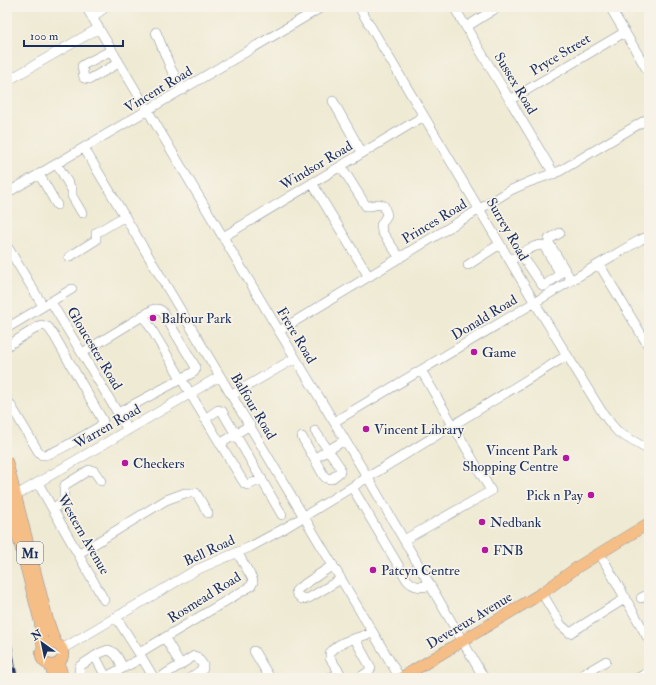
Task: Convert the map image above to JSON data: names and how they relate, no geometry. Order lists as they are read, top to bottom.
{
  "streets": {
    "main road": ["M1", "Devereux Avenue"],
    "street": [
      "Pryce Street",
      "Sussex Road",
      "Vincent Road",
      "Windsor Road",
      "Princes Road",
      "Surrey Road",
      "Donald Road",
      "Frere Road",
      "Gloucester Road",
      "Balfour Road",
      "Warren Road",
      "Western Avenue",
      "Bell Road",
      "Rosmead Road"
    ]
  },
  "crossings": [
    ["Pryce Street", "Sussex Road"],
    ["Sussex Road", "Princes Road"],
    ["Vincent Road", "Frere Road"],
    ["Vincent Road", "Balfour Road"],
    ["Windsor Road", "Surrey Road"],
    ["Windsor Road", "Frere Road"],
    ["Princes Road", "Surrey Road"],
    ["Princes Road", "Frere Road"],
    ["Surrey Road", "Donald Road"],
    ["Surrey Road", "Bell Road"],
    ["Donald Road", "Frere Road"],
    ["Frere Road", "Bell Road"],
    ["Frere Road", "Devereux Avenue"],
    ["Gloucester Road", "Warren Road"],
    ["Balfour Road", "Warren Road"],
    ["Balfour Road", "Bell Road"],
    ["Balfour Road", "Devereux Avenue"],
    ["Warren Road", "Western Avenue"],
    ["Warren Road", "M1"],
    ["Bell Road", "M1"],
    ["Bell Road", "Rosmead Road"]
  ],
  "places": [
    "Balfour Park",
    "Game",
    "Vincent Library",
    "Vincent Park Shopping Centre",
    "Checkers",
    "Pick n Pay",
    "Nedbank",
    "FNB",
    "Patcyn Centre"
  ],
  "scale_bar": "100 m",
  "north": "top left"
}
